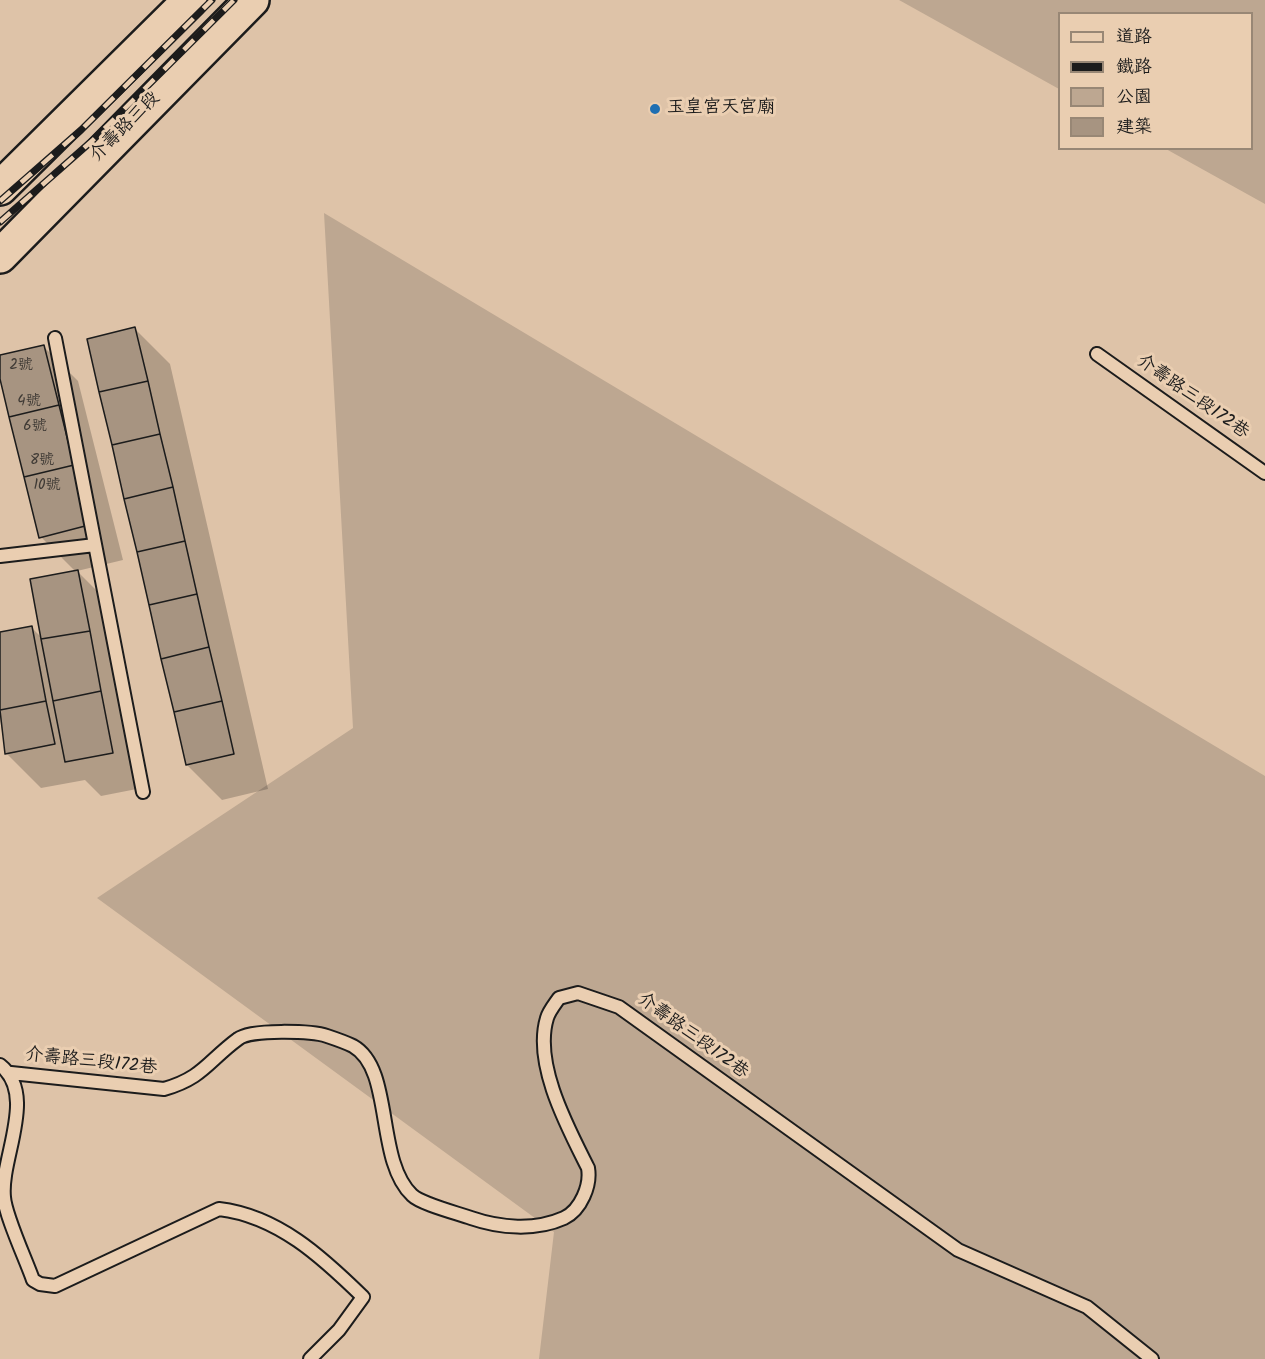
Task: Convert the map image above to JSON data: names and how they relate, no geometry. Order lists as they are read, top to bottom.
{
  "streets": {
    "main road": ["介壽路三段"],
    "lane": ["介壽路三段172巷"]
  },
  "places": ["玉皇宮天宮廟"],
  "house_numbers": [
    "2號",
    "4號",
    "6號",
    "8號",
    "10號"
  ],
  "legend": [
    "道路",
    "鐵路",
    "公園",
    "建築"
  ]
}
